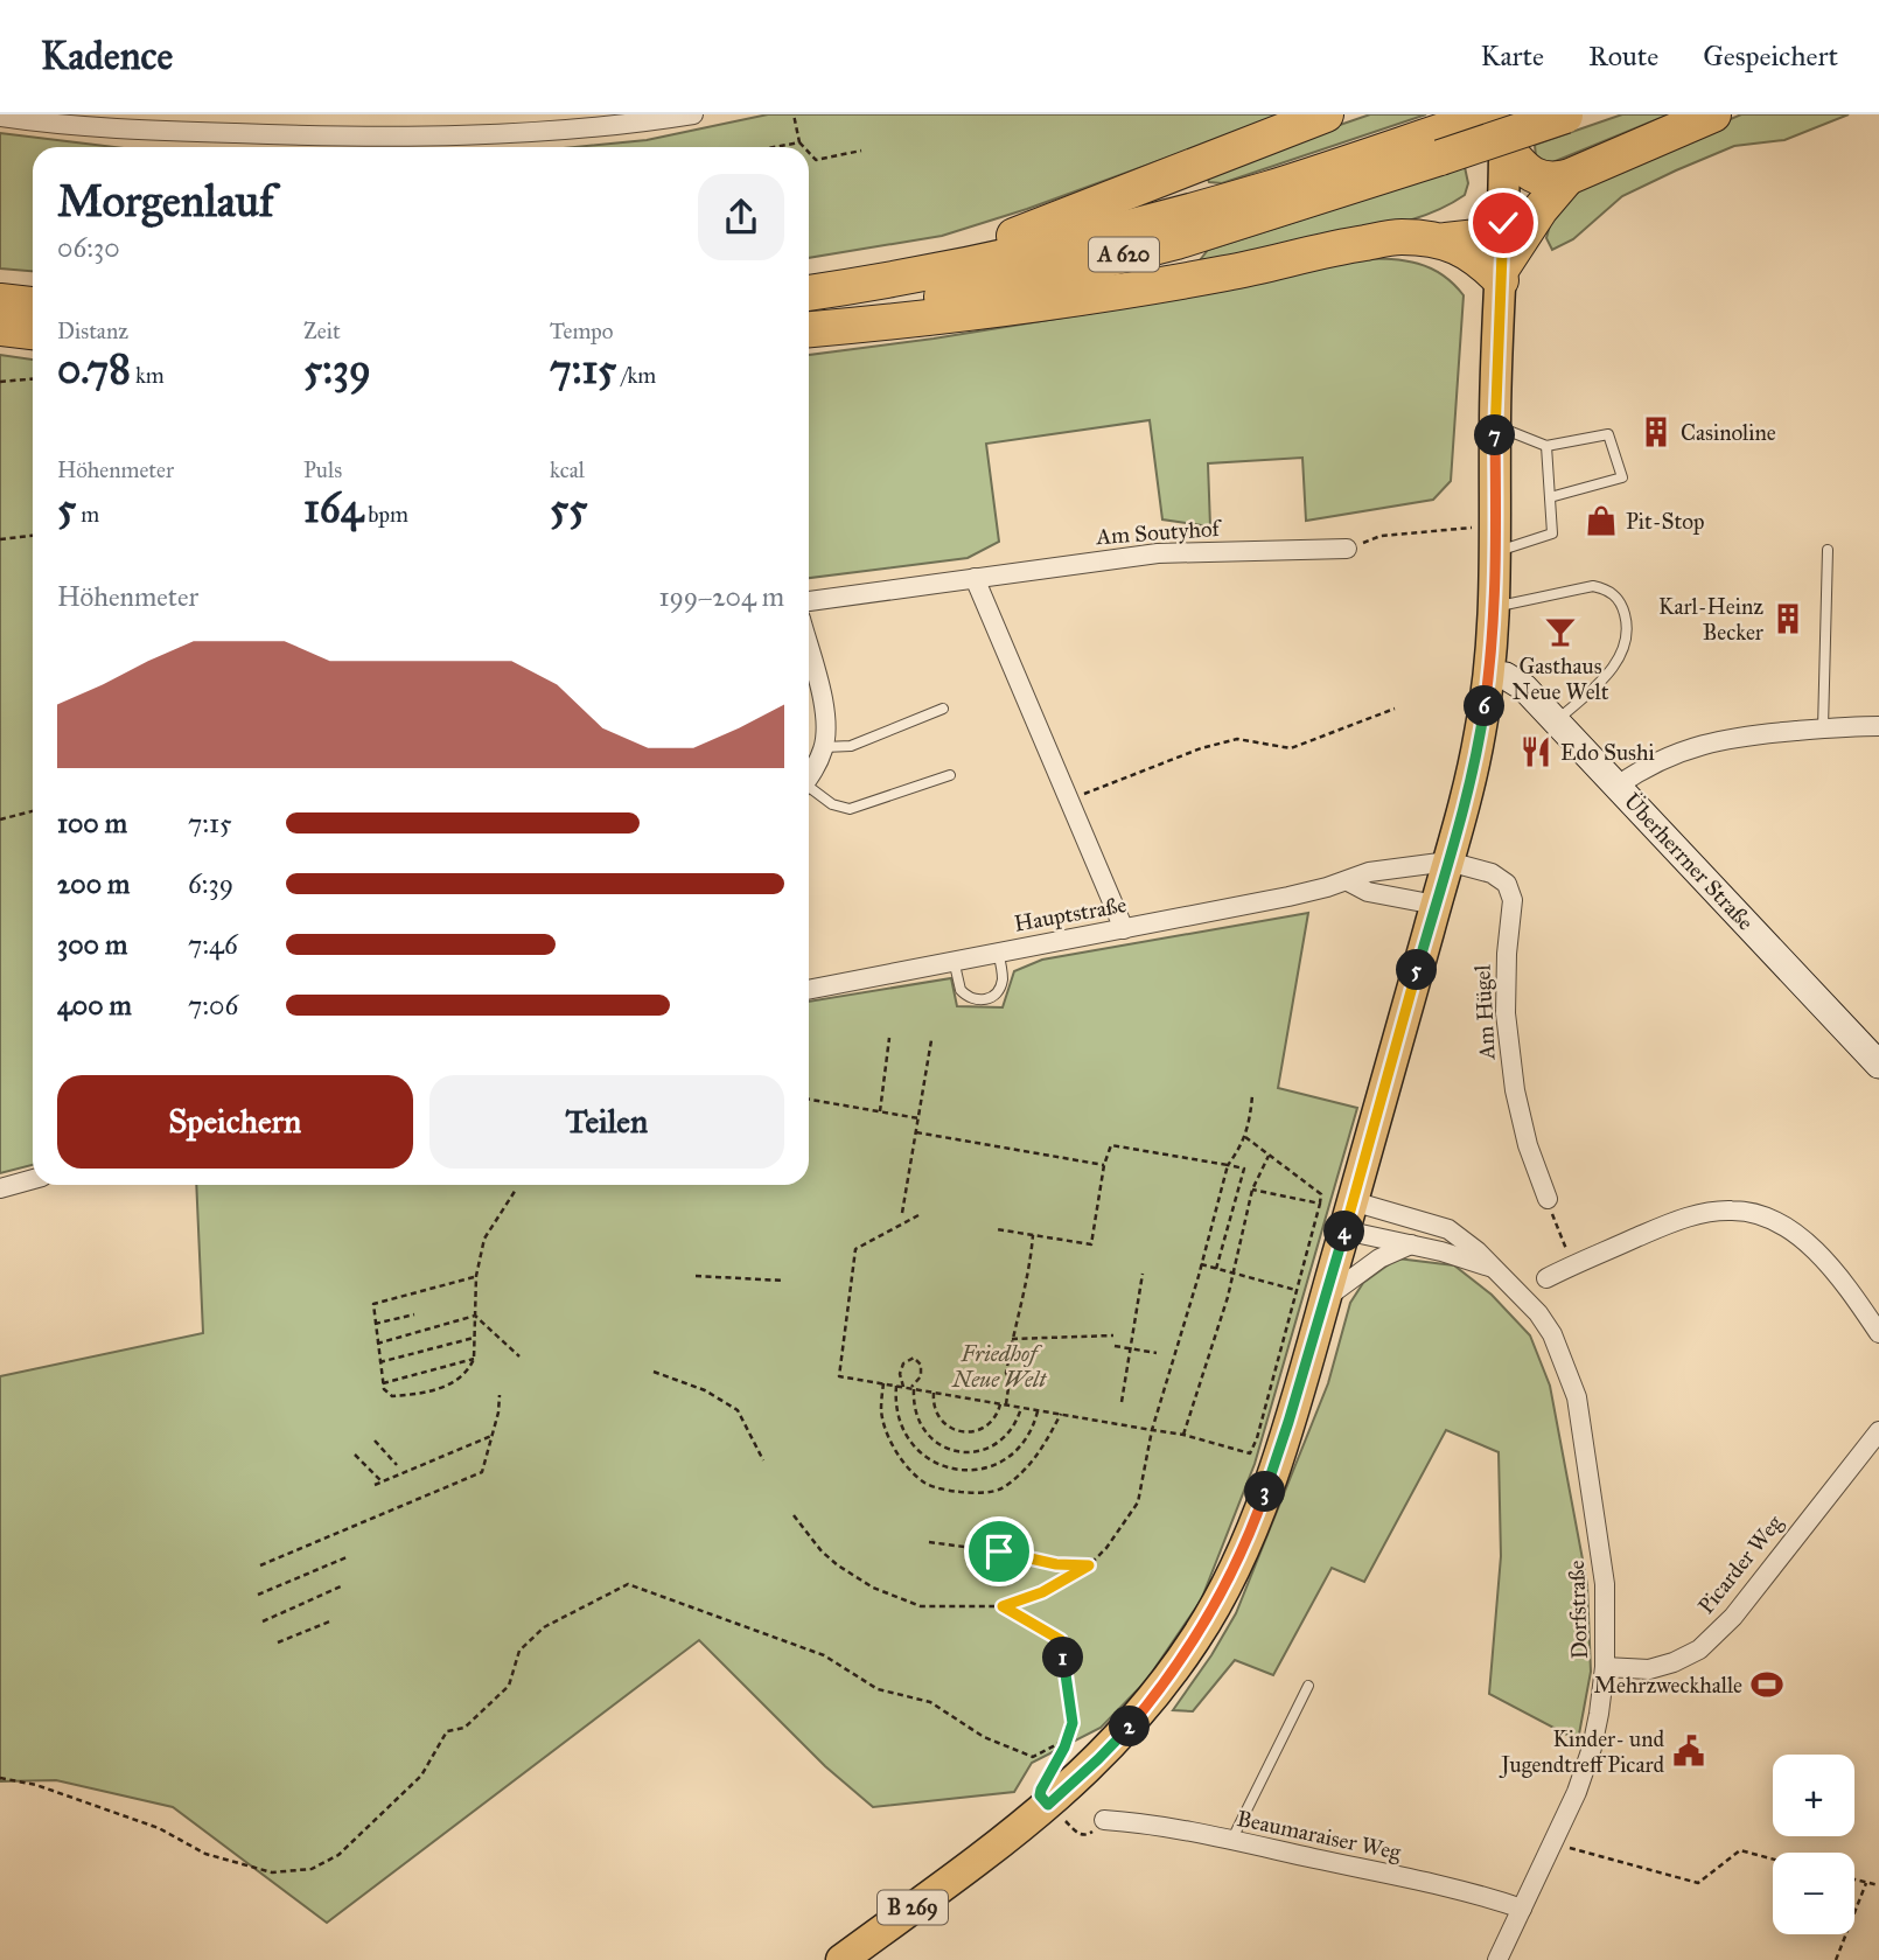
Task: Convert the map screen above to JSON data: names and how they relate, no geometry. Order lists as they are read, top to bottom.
{
  "streets": {
    "highway": ["A 620"],
    "main road": ["Überherrner Straße", "B 269"],
    "street": [
      "Am Soutyhof",
      "Hauptstraße",
      "Am Hügel",
      "Picarder Weg",
      "Dorfstraße",
      "Beaumaraiser Weg"
    ]
  },
  "crossings": [
    ["A 620", "B 269"],
    ["Überherrner Straße", "B 269"],
    ["Hauptstraße", "Am Hügel"],
    ["Hauptstraße", "B 269"],
    ["Am Hügel", "B 269"],
    ["Picarder Weg", "Dorfstraße"],
    ["Dorfstraße", "Beaumaraiser Weg"],
    ["Dorfstraße", "B 269"]
  ],
  "parks": ["Friedhof Neue Welt"],
  "places": {
    "building": ["Casinoline", "Karl-Heinz Becker"],
    "shop": ["Pit-Stop"],
    "bar": ["Gasthaus Neue Welt"],
    "restaurant": ["Edo Sushi"],
    "sports": ["Mehrzweckhalle"],
    "public building": ["Kinder- und Jugendtreff Picard"]
  },
  "page": {
    "header": "Kadence",
    "nav": ["Karte", "Route", "Gespeichert"],
    "heading": ["Morgenlauf", "06:30"],
    "stats": [
      ["Distanz", "0.78 km"],
      ["Zeit", "5:39"],
      ["Tempo", "7:15 /km"],
      ["Höhenmeter", "5 m"],
      ["Puls", "164 bpm"],
      ["kcal", "55"]
    ],
    "pins": [
      "7",
      "6",
      "5",
      "4",
      "3",
      "1",
      "2"
    ],
    "chart": ["Höhenmeter", "199–204 m"],
    "list": [
      {
        "name": "100 m",
        "note": "7:15"
      },
      {
        "name": "200 m",
        "note": "6:39"
      },
      {
        "name": "300 m",
        "note": "7:46"
      },
      {
        "name": "400 m",
        "note": "7:06"
      }
    ],
    "buttons": ["Speichern", "Teilen"],
    "map_buttons": ["+", "−"]
  }
}
